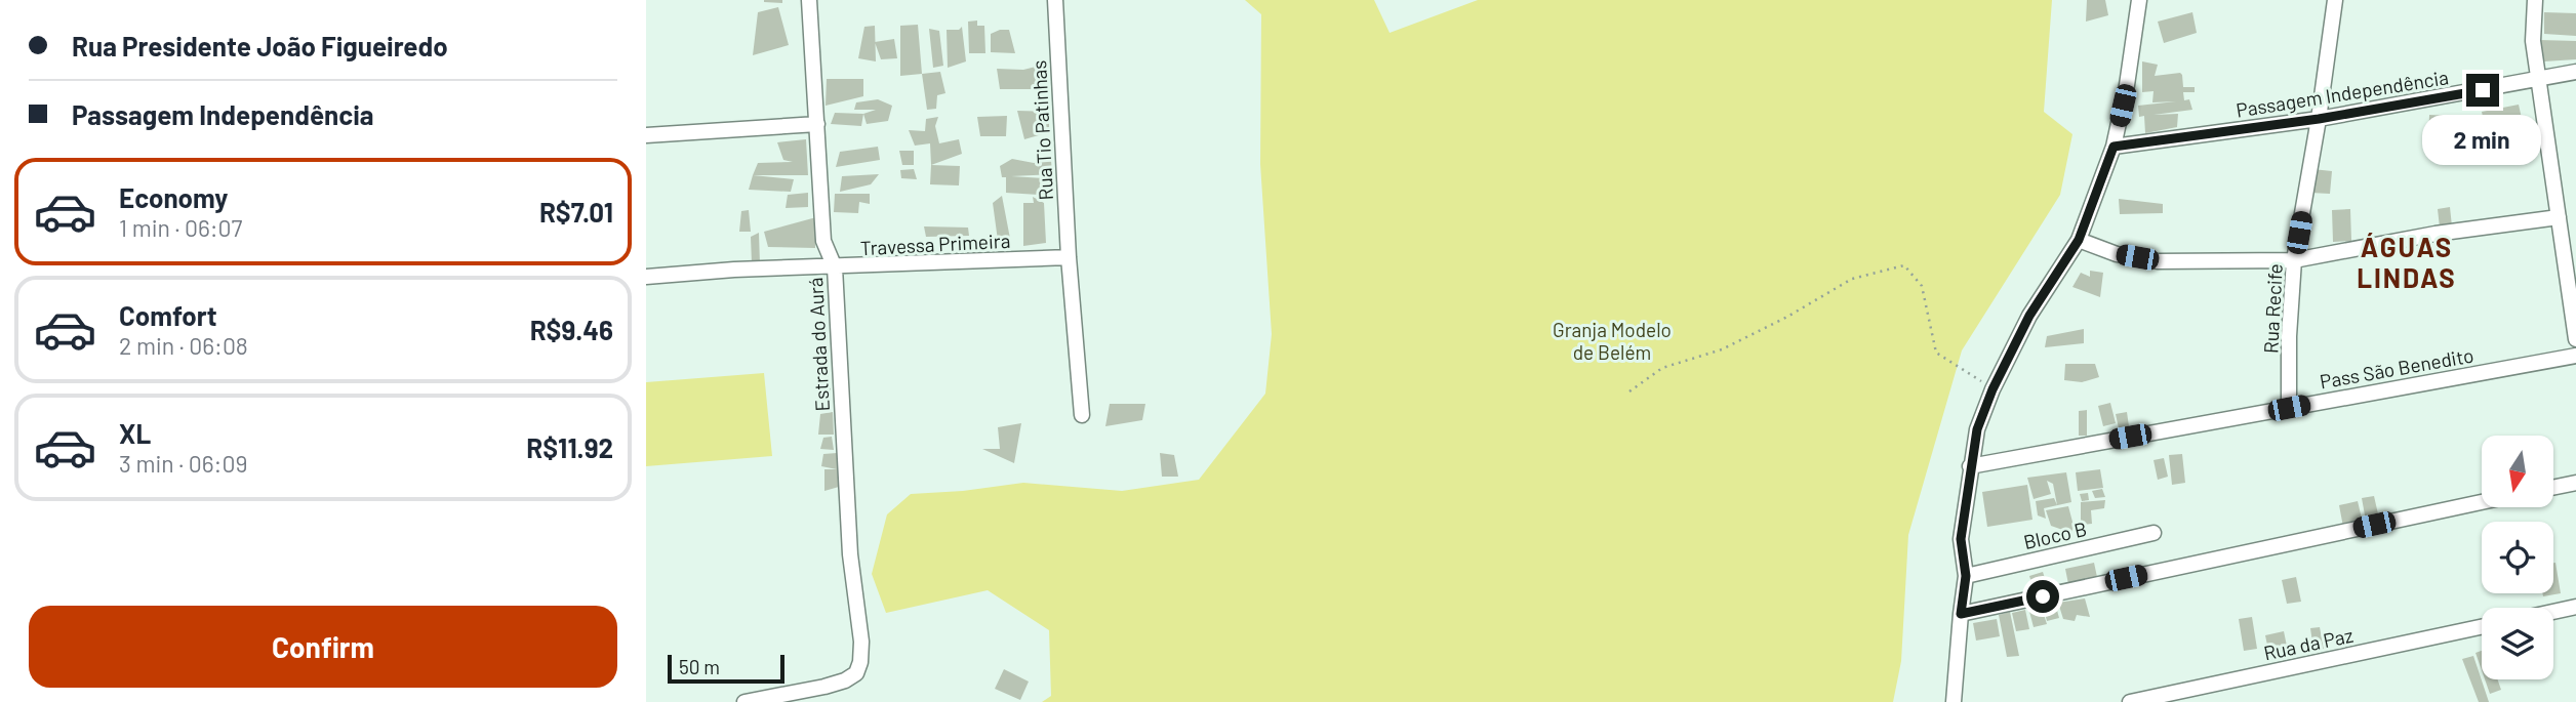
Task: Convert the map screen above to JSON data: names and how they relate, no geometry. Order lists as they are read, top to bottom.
{
  "streets": {
    "street": [
      "Passagem Independência",
      "Rua Tio Patinhas",
      "Travessa Primeira",
      "Rua Recife",
      "Estrada do Aurá",
      "Pass São Benedito",
      "Bloco B",
      "Rua da Paz"
    ]
  },
  "crossings": [
    ["Passagem Independência", "Rua Recife"],
    ["Rua Tio Patinhas", "Travessa Primeira"],
    ["Travessa Primeira", "Estrada do Aurá"],
    ["Rua Recife", "Pass São Benedito"]
  ],
  "districts": ["ÁGUAS LINDAS"],
  "parks": ["Granja Modelo de Belém"],
  "scale_bar": "50 m",
  "north": "bottom",
  "page": {
    "banner": ["Rua Presidente João Figueiredo", "Passagem Independência"],
    "bubble": "2 min",
    "list": [
      {
        "name": "Economy",
        "note": "1 min · 06:07",
        "value": "R$7.01"
      },
      {
        "name": "Comfort",
        "note": "2 min · 06:08",
        "value": "R$9.46"
      },
      {
        "name": "XL",
        "note": "3 min · 06:09",
        "value": "R$11.92"
      }
    ],
    "buttons": "Confirm",
    "scale": "50 m"
  }
}
